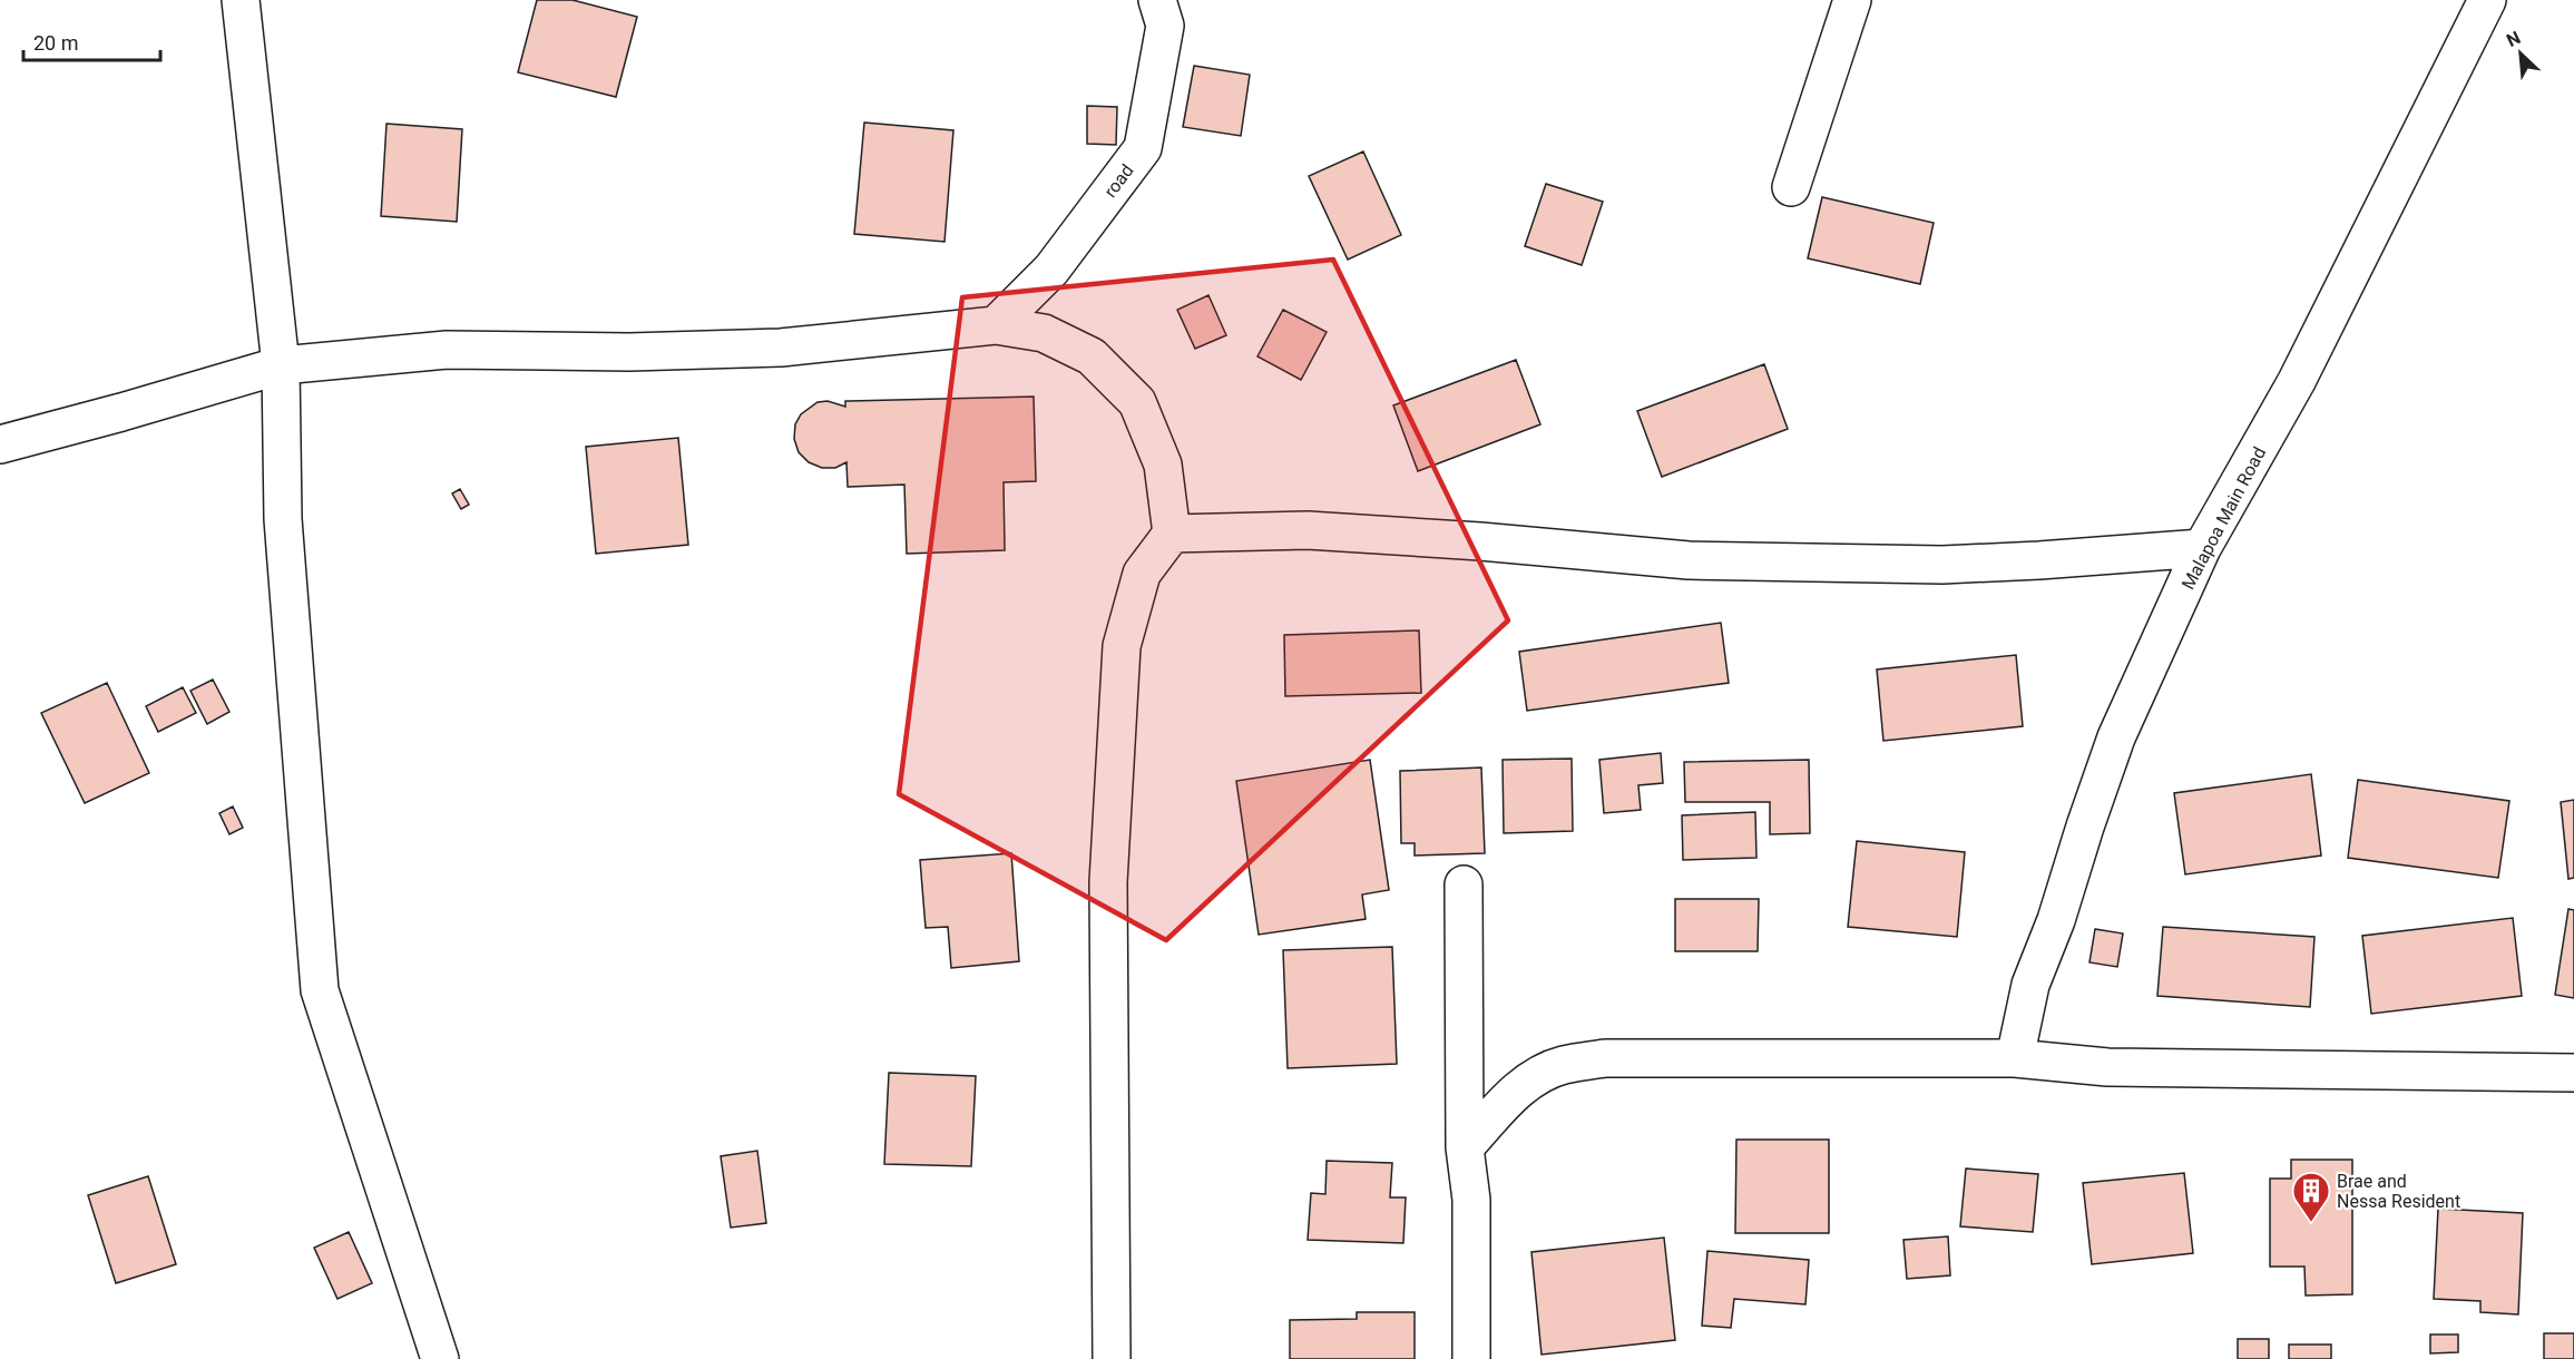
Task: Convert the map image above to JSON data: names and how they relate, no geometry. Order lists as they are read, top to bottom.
{
  "streets": {
    "street": ["road", "Malapoa Main Road"]
  },
  "places": {
    "building": ["Brae and Nessa Resident"]
  },
  "scale_bar": "20 m",
  "north": "top left"
}
